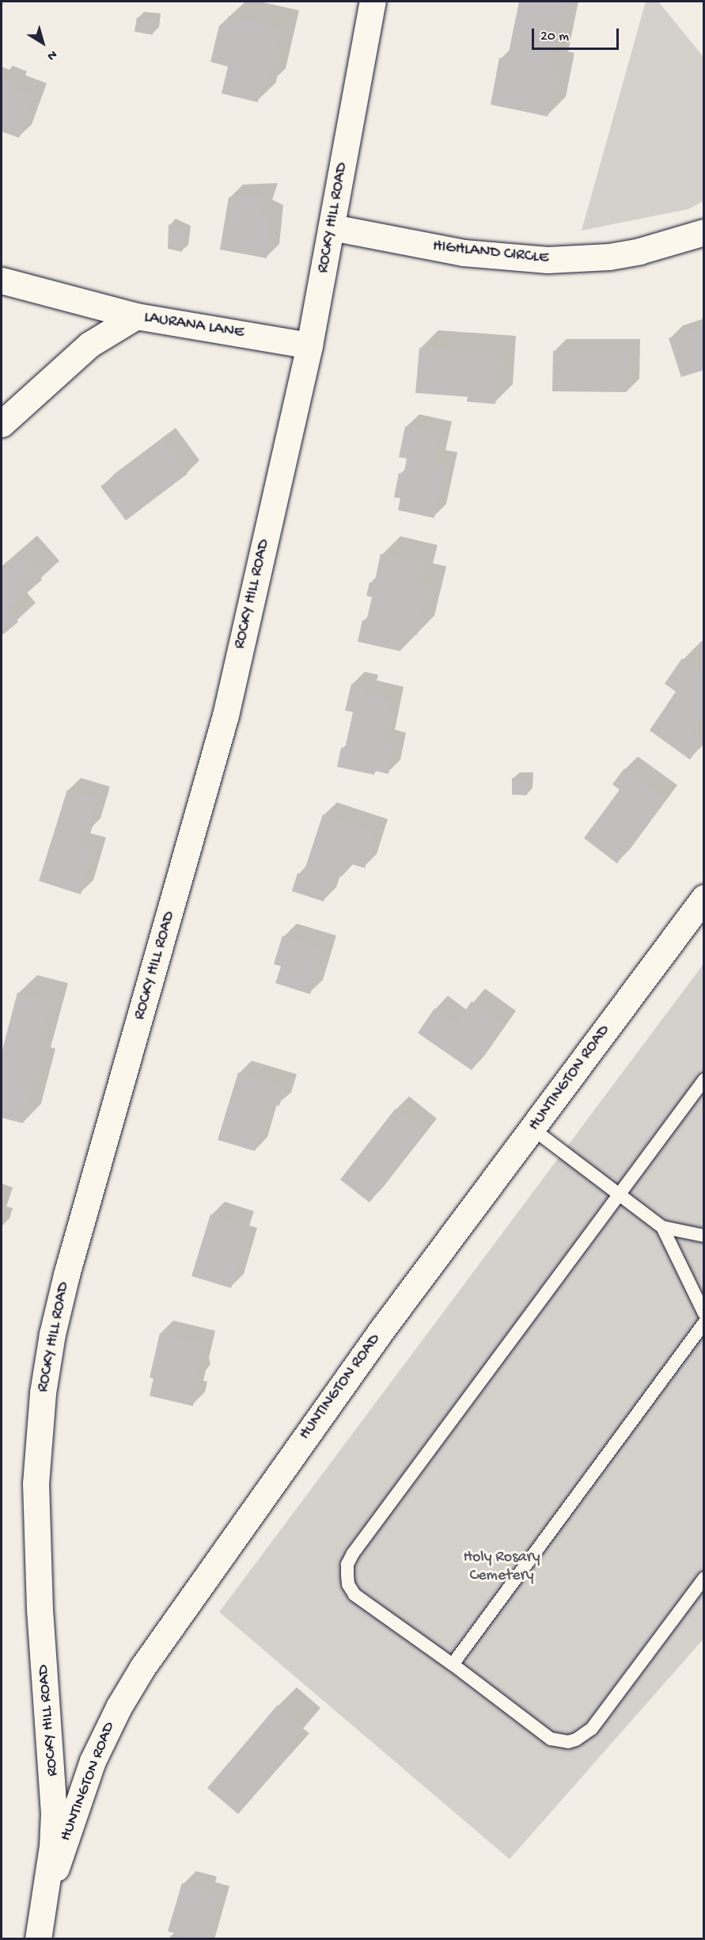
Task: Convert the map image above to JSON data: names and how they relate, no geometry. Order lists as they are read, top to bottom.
{
  "streets": {
    "street": [
      "ROCKY HILL ROAD",
      "HIGHLAND CIRCLE",
      "LAURANA LANE",
      "HUNTINGTON ROAD"
    ]
  },
  "crossings": [
    ["ROCKY HILL ROAD", "HIGHLAND CIRCLE"],
    ["ROCKY HILL ROAD", "LAURANA LANE"],
    ["ROCKY HILL ROAD", "HUNTINGTON ROAD"]
  ],
  "parks": ["Holy Rosary Cemetery"],
  "scale_bar": "20 m",
  "north": "bottom right"
}
